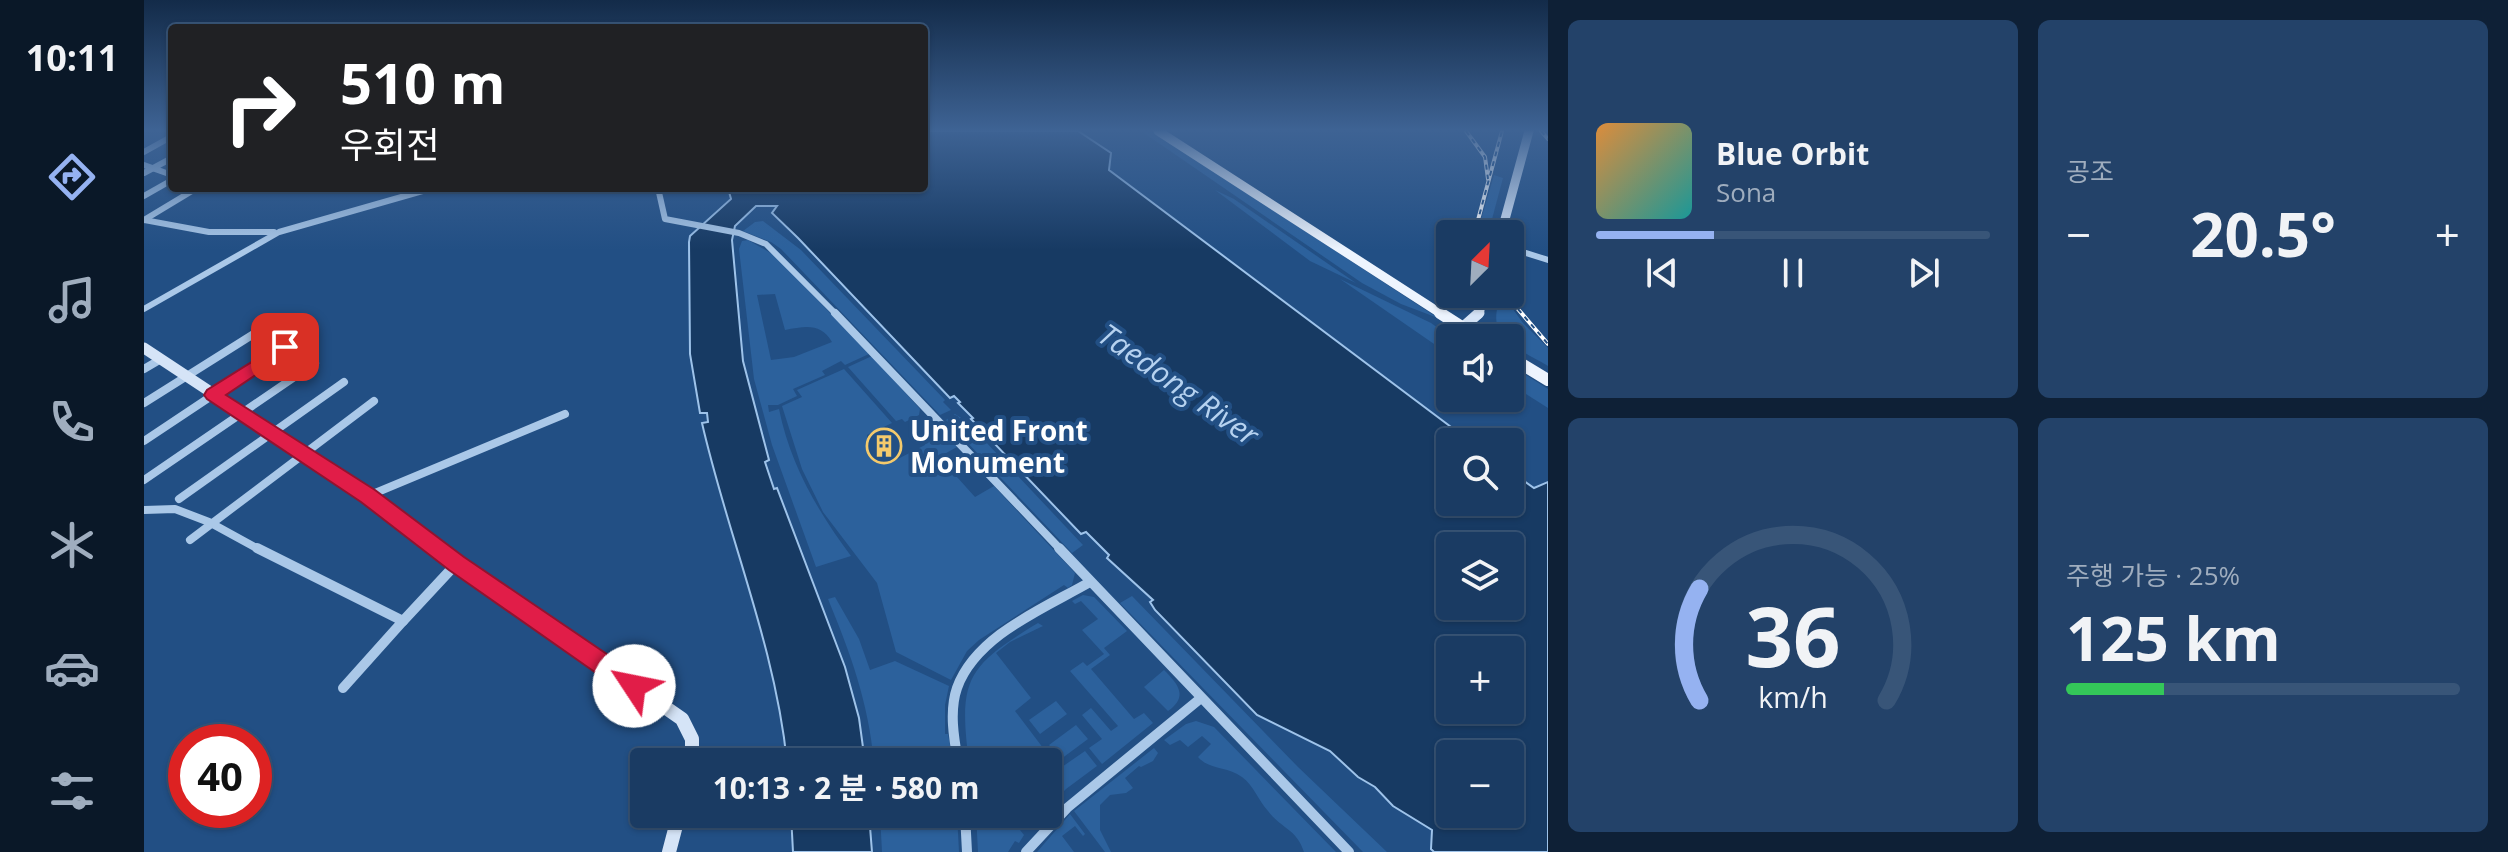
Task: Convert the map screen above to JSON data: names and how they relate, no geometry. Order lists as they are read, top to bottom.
{
  "water": ["Taedong River"],
  "places": {
    "building": ["United Front Monument"]
  },
  "north": "top right",
  "page": {
    "tabs": "10:11",
    "tile": [
      "공조",
      ["주행 가능 · 25%", "125 km"]
    ],
    "turn": ["510 m", "우회전"],
    "song": ["Blue Orbit", "Sona"],
    "heat": ["−", "20.5°", "+"],
    "map_buttons": ["+", "−"],
    "limit": "40",
    "trip": "10:13 · 2 분 · 580 m",
    "gauge": ["36", "km/h"]
  }
}
